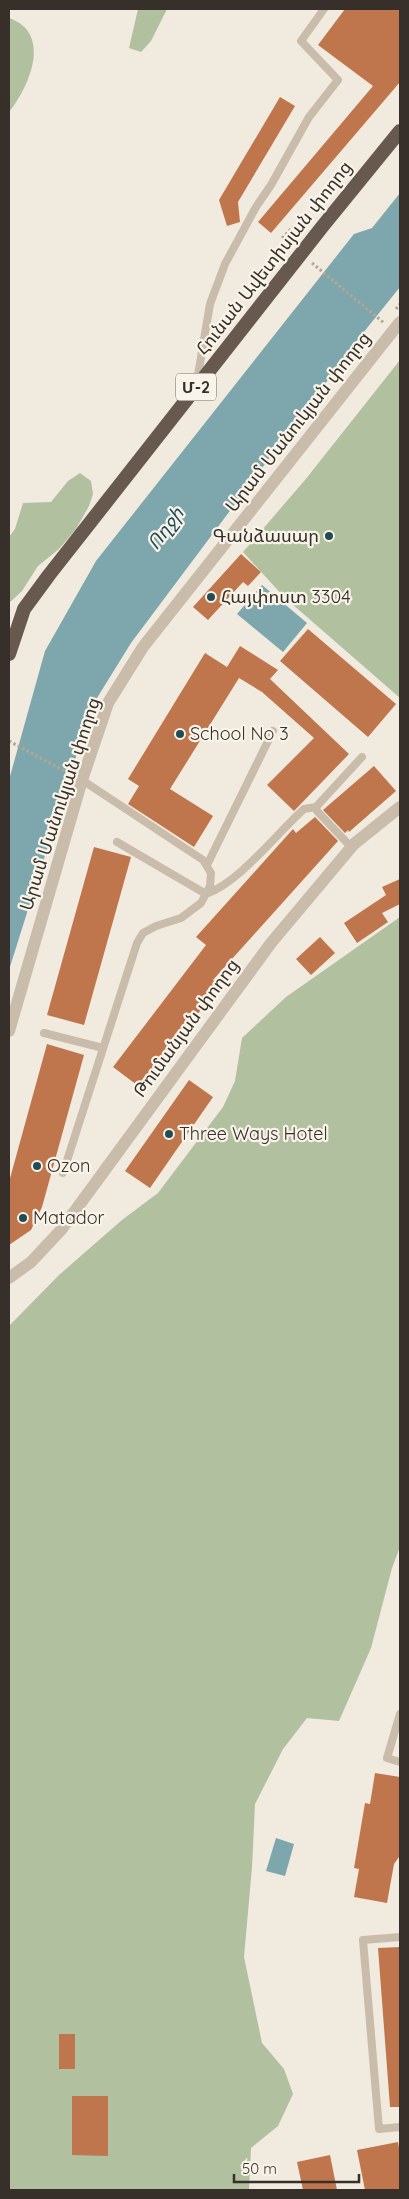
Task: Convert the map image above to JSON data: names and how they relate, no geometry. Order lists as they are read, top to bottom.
{
  "streets": {
    "highway": ["Հունան Ավետիսյան փողոց", "Մ-2"],
    "street": ["Արամ Մանուկյան փողոց", "Թումանյան փողոց"]
  },
  "water": ["Ողջի"],
  "places": [
    "Գանձասար",
    "Հայփոստ 3304",
    "School No 3",
    "Three Ways Hotel",
    "Ozon",
    "Matador"
  ],
  "scale_bar": "50 m"
}
